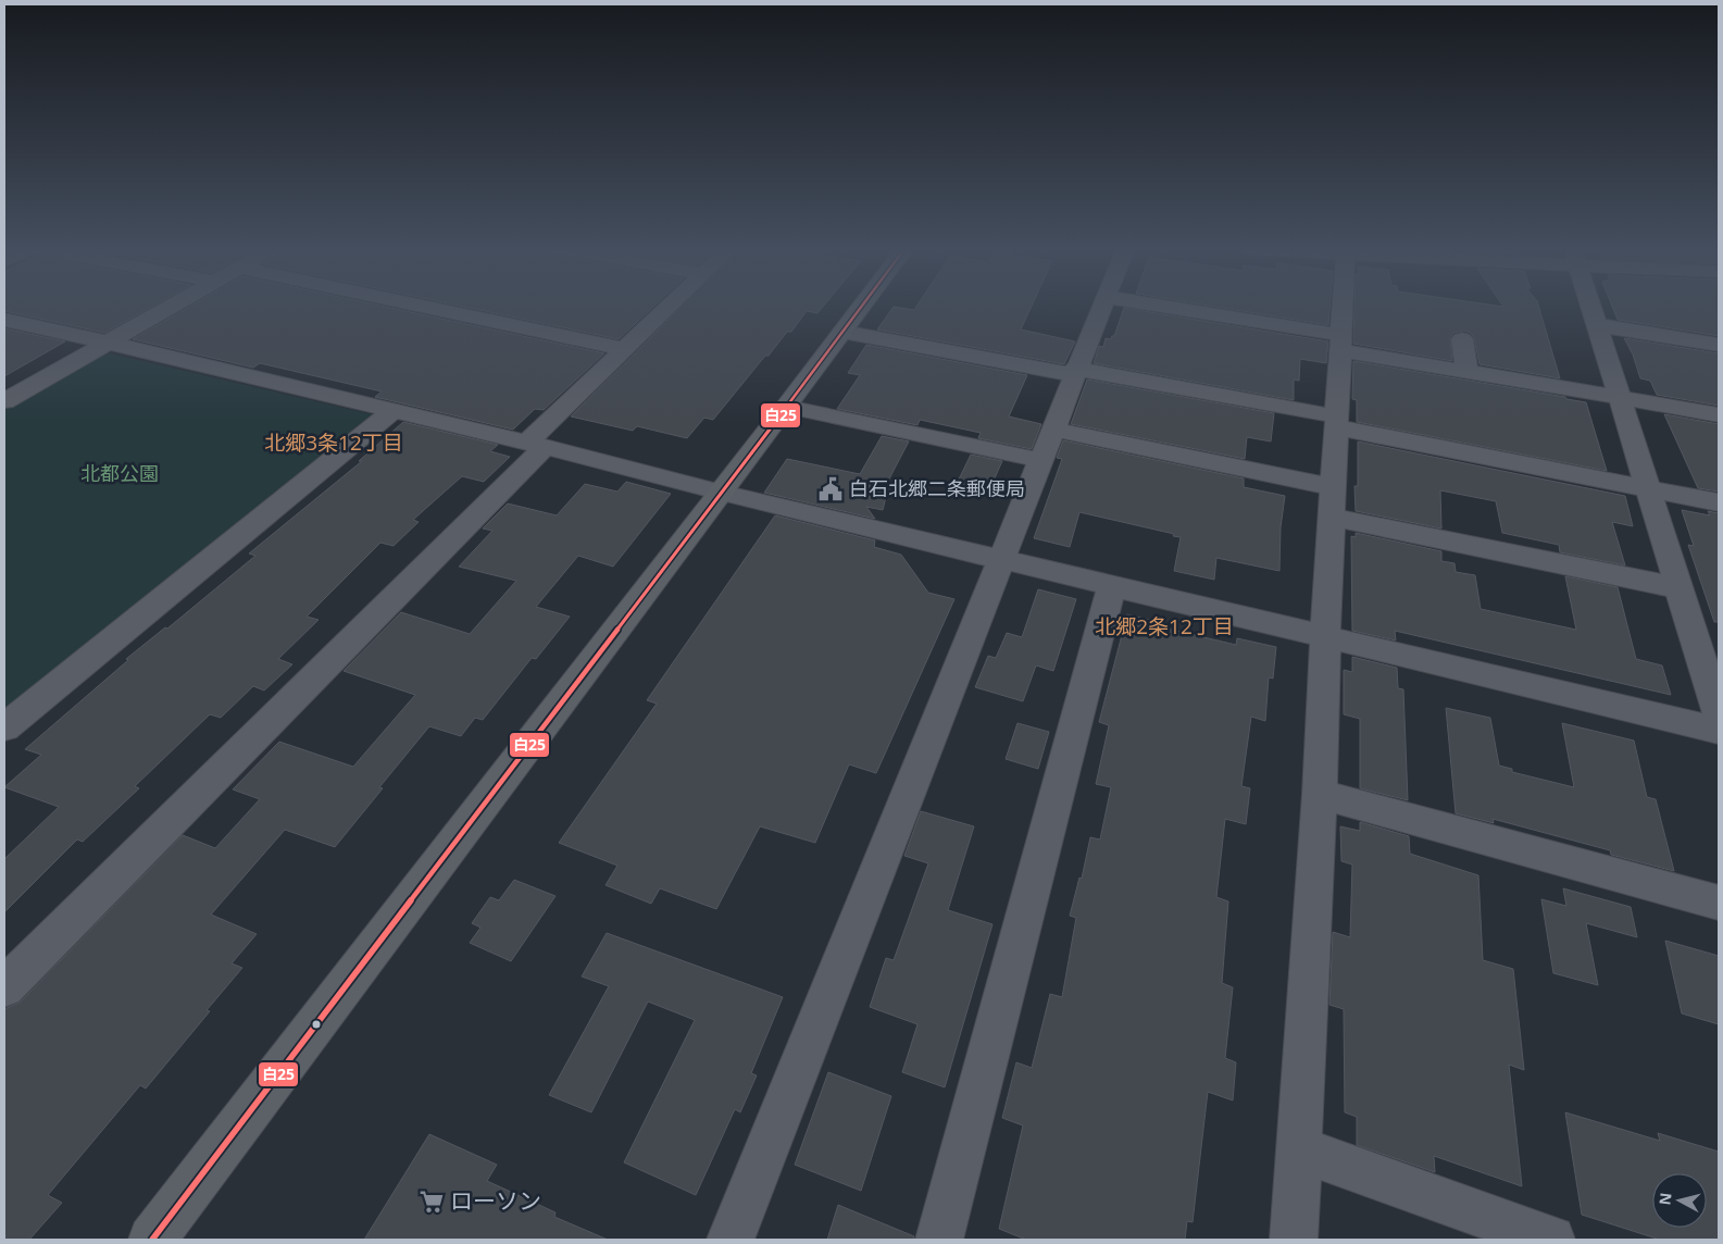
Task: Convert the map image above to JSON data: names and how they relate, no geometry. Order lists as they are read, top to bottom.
{
  "districts": ["北郷3条12丁目", "北郷2条12丁目"],
  "parks": ["北都公園"],
  "places": {
    "public building": ["白石北郷二条郵便局"],
    "supermarket": ["ローソン"]
  },
  "lines": ["transit line 白25"],
  "north": "left"
}
